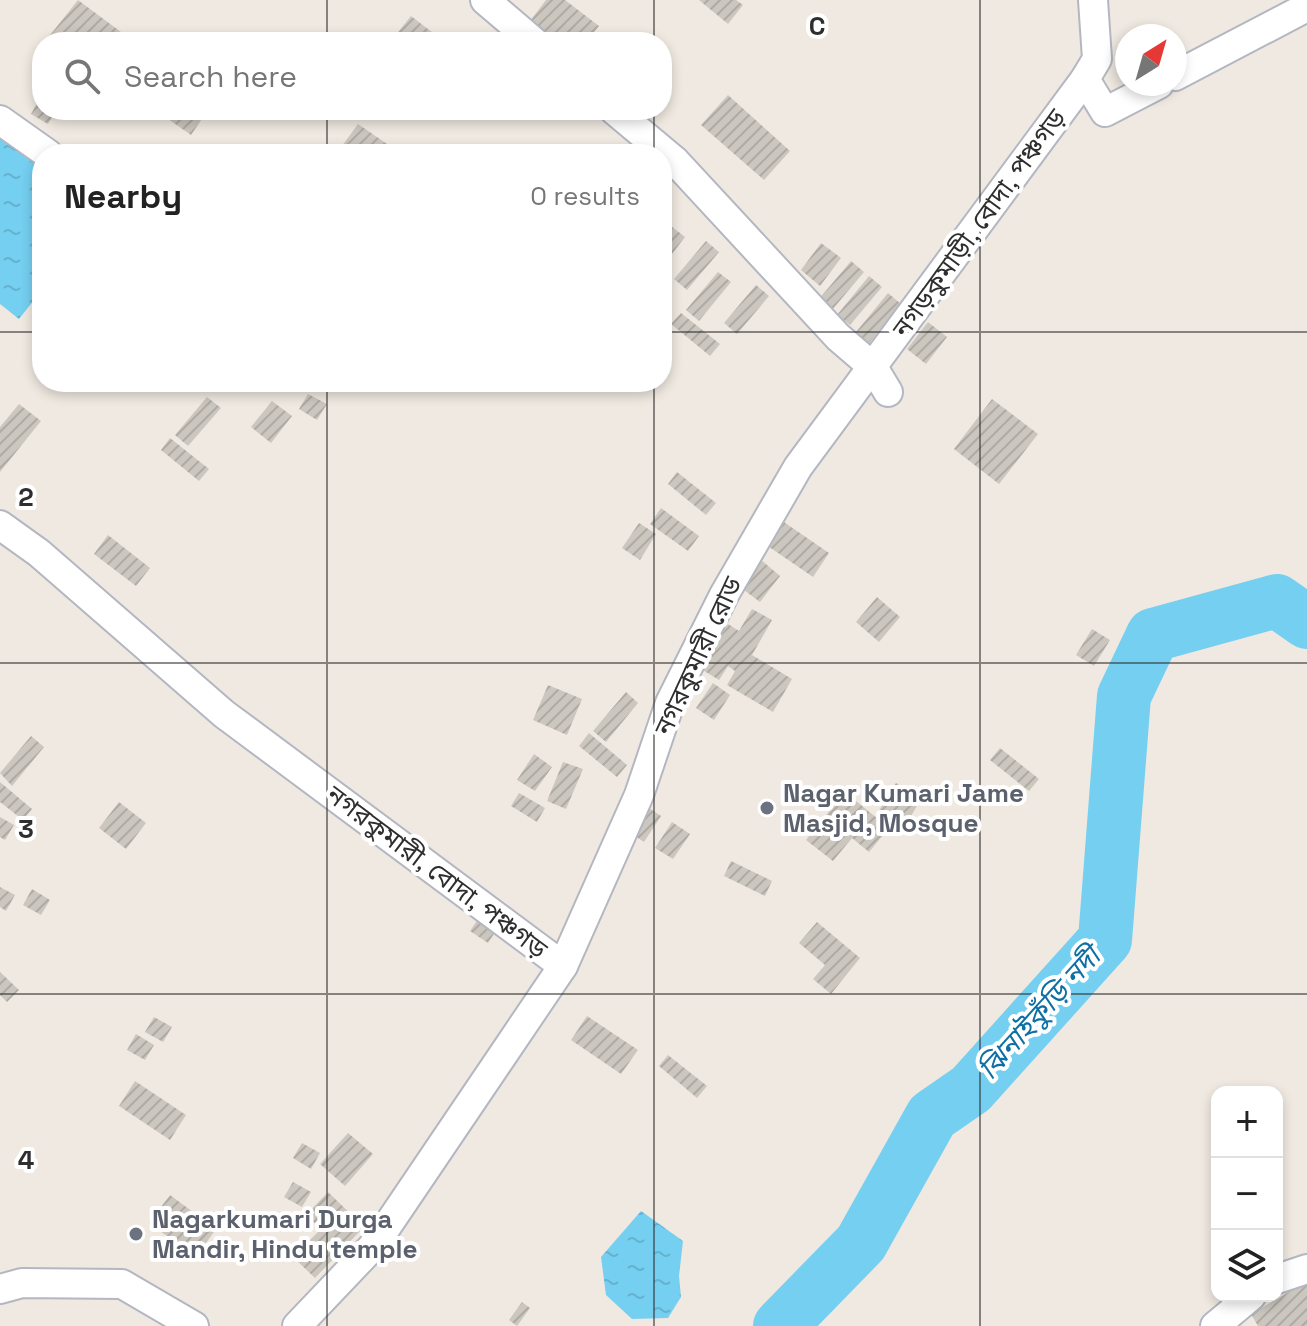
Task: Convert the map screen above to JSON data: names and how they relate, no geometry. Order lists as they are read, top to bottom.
{
  "streets": {
    "street": ["নগড়কুমাড়ী, বোদা, পঞ্চগড়", "নগরকুমারী রোড", "নগরকুমারী, বোদা, পঞ্চগড়"]
  },
  "crossings": [
    ["নগড়কুমাড়ী, বোদা, পঞ্চগড়", "নগরকুমারী রোড"],
    ["নগরকুমারী রোড", "নগরকুমারী, বোদা, পঞ্চগড়"]
  ],
  "water": ["ঝিনাইকুঁড়ি নদী"],
  "places": ["Nagar Kumari Jame Masjid, Mosque", "Nagarkumari Durga Mandir, Hindu temple"],
  "north": "top right",
  "page": {
    "search": "Search here",
    "heading": ["Nearby", "0 results"],
    "map_buttons": ["+", "−"]
  },
  "grid": {
    "columns": ["C"],
    "rows": ["2", "3", "4"]
  }
}
